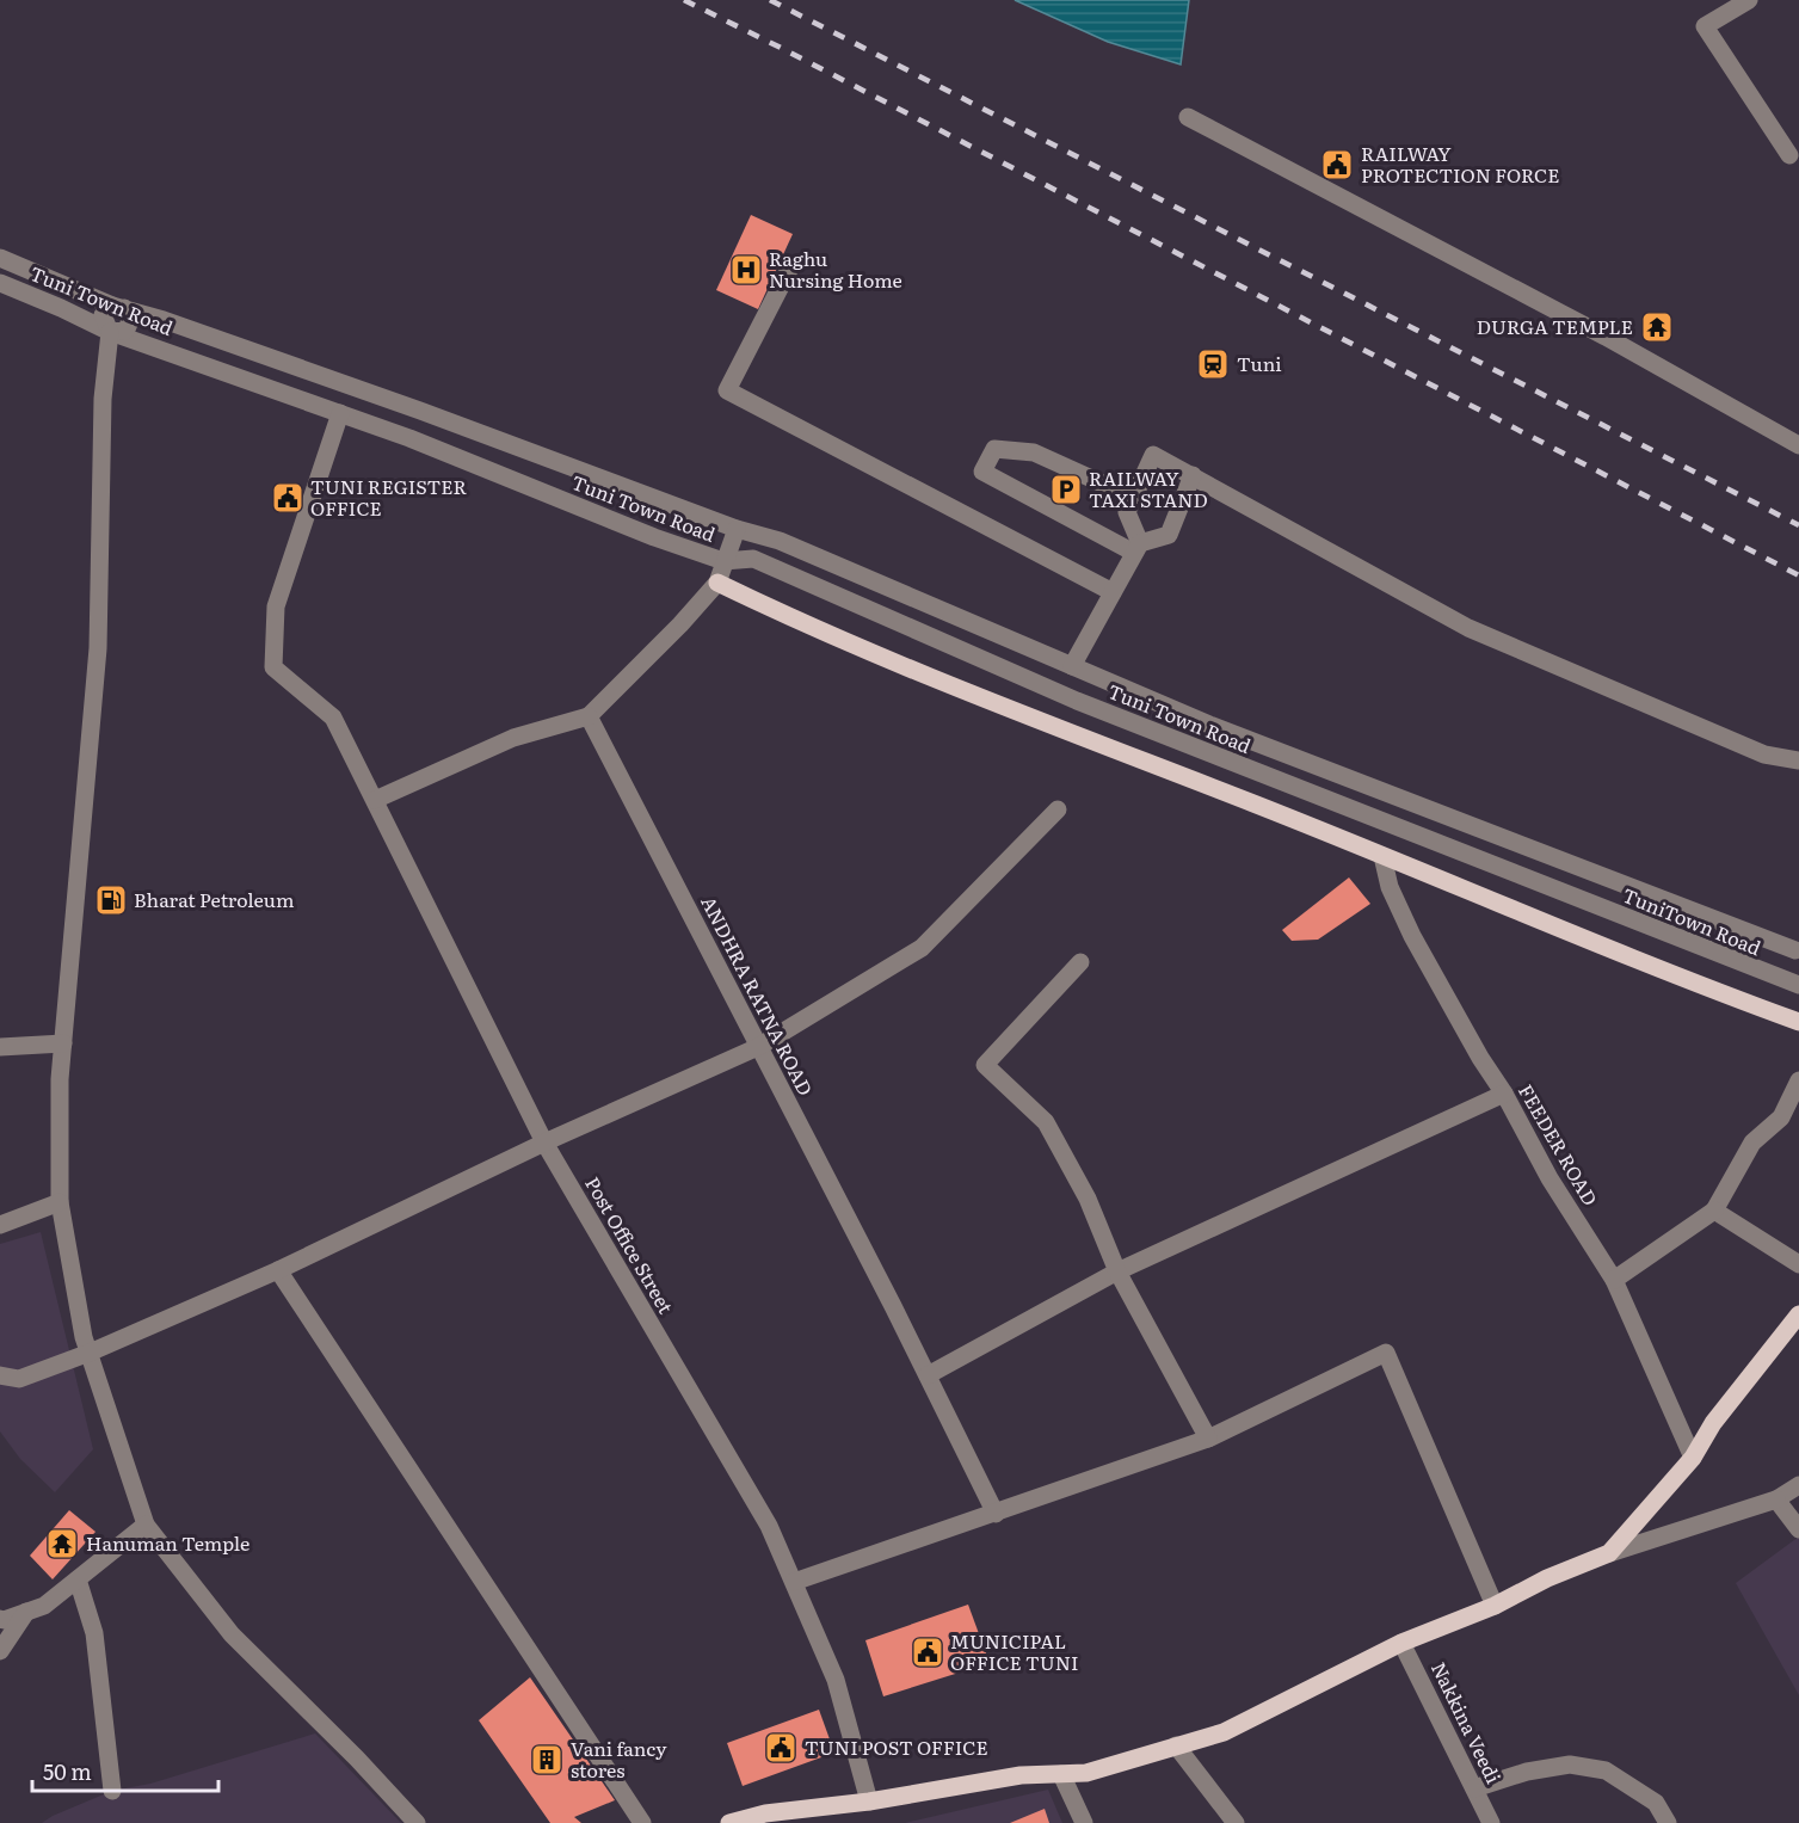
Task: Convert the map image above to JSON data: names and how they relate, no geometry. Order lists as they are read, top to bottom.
{
  "streets": {
    "street": [
      "Tuni Town Road",
      "TuniTown Road",
      "ANDHRA RATNA ROAD",
      "FEEDER ROAD",
      "Post Office Street",
      "Nakkina Veedi"
    ]
  },
  "crossings": [
    ["Tuni Town Road", "TuniTown Road"],
    ["Tuni Town Road", "Post Office Street"]
  ],
  "places": {
    "public building": [
      "RAILWAY PROTECTION FORCE",
      "TUNI REGISTER OFFICE",
      "MUNICIPAL OFFICE TUNI",
      "TUNI POST OFFICE"
    ],
    "hospital": ["Raghu Nursing Home"],
    "temple": ["DURGA TEMPLE", "Hanuman Temple"],
    "station": ["Tuni"],
    "parking": ["RAILWAY TAXI STAND"],
    "fuel station": ["Bharat Petroleum"],
    "building": ["Vani fancy stores"]
  },
  "scale_bar": "50 m"
}
